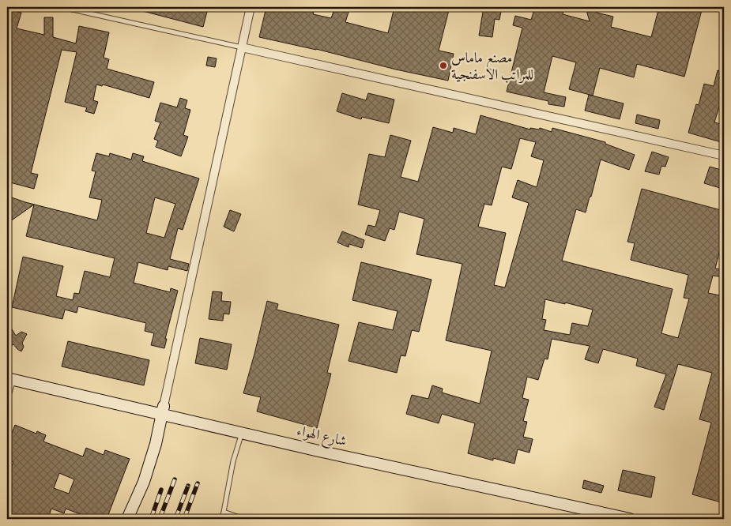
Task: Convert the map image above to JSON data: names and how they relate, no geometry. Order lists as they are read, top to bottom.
{
  "streets": {
    "street": ["شارع الهواء"]
  },
  "places": ["مصنع ماماس للمراتب الاسفنجية"]
}
